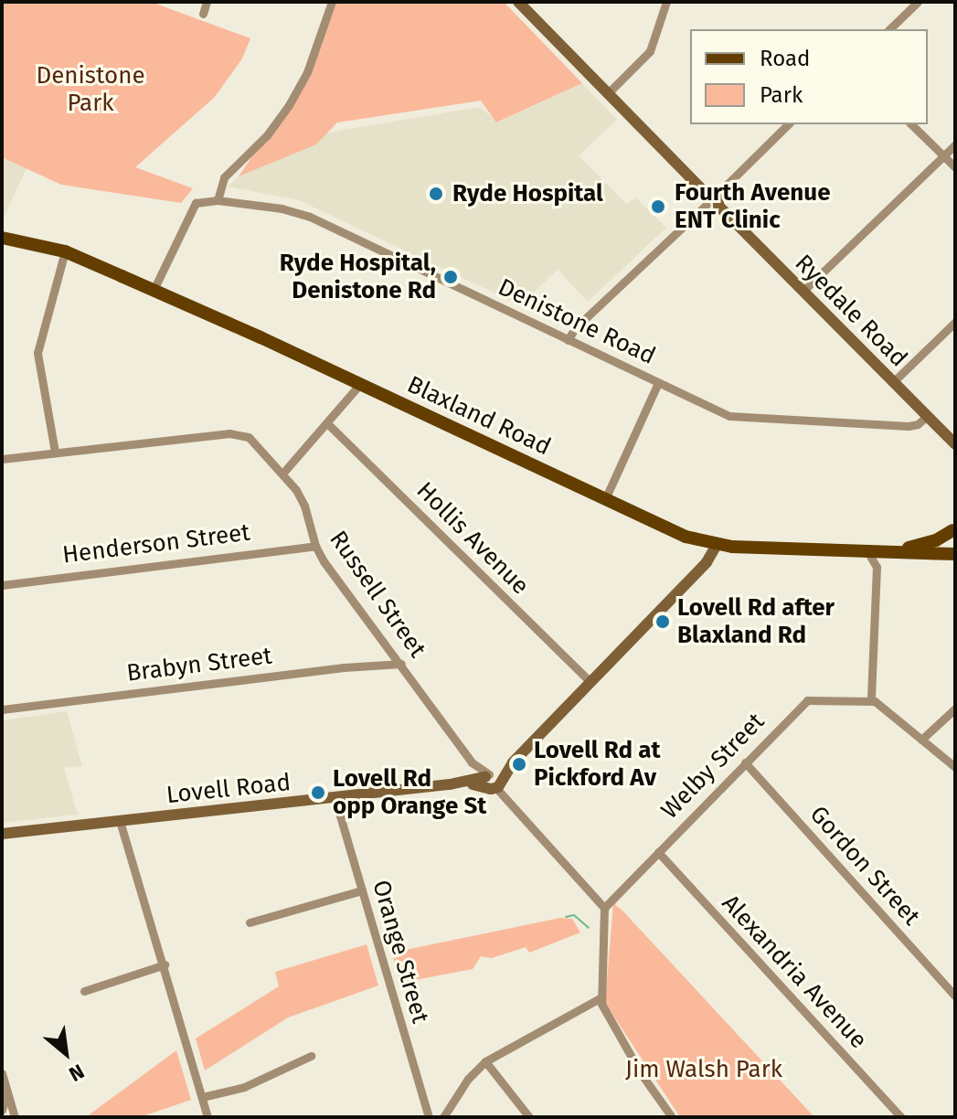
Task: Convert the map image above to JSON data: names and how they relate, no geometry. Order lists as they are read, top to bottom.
{
  "streets": {
    "main road": ["Blaxland Road"],
    "street": [
      "Ryedale Road",
      "Denistone Road",
      "Hollis Avenue",
      "Henderson Street",
      "Russell Street",
      "Brabyn Street",
      "Welby Street",
      "Lovell Road",
      "Gordon Street",
      "Orange Street",
      "Alexandria Avenue"
    ]
  },
  "crossings": [
    ["Ryedale Road", "Denistone Road"],
    ["Henderson Street", "Russell Street"],
    ["Russell Street", "Brabyn Street"],
    ["Russell Street", "Welby Street"],
    ["Russell Street", "Lovell Road"],
    ["Welby Street", "Gordon Street"],
    ["Welby Street", "Alexandria Avenue"],
    ["Lovell Road", "Orange Street"]
  ],
  "parks": ["Denistone Park", "Jim Walsh Park"],
  "places": [
    "Ryde Hospital",
    "Fourth Avenue ENT Clinic",
    "Ryde Hospital, Denistone Rd",
    "Lovell Rd after Blaxland Rd",
    "Lovell Rd at Pickford Av",
    "Lovell Rd opp Orange St"
  ],
  "legend": ["Road", "Park"],
  "north": "bottom right"
}
